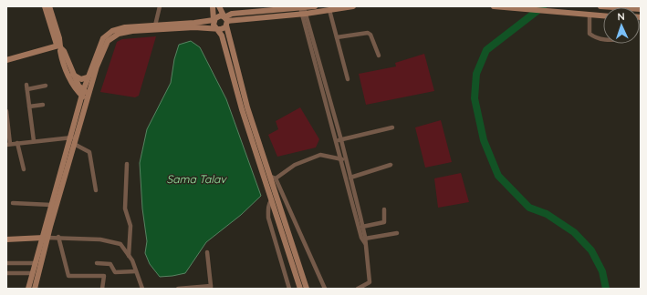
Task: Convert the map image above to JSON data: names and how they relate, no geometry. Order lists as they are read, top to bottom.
{
  "water": ["Sama Talav"],
  "north": "top"
}
